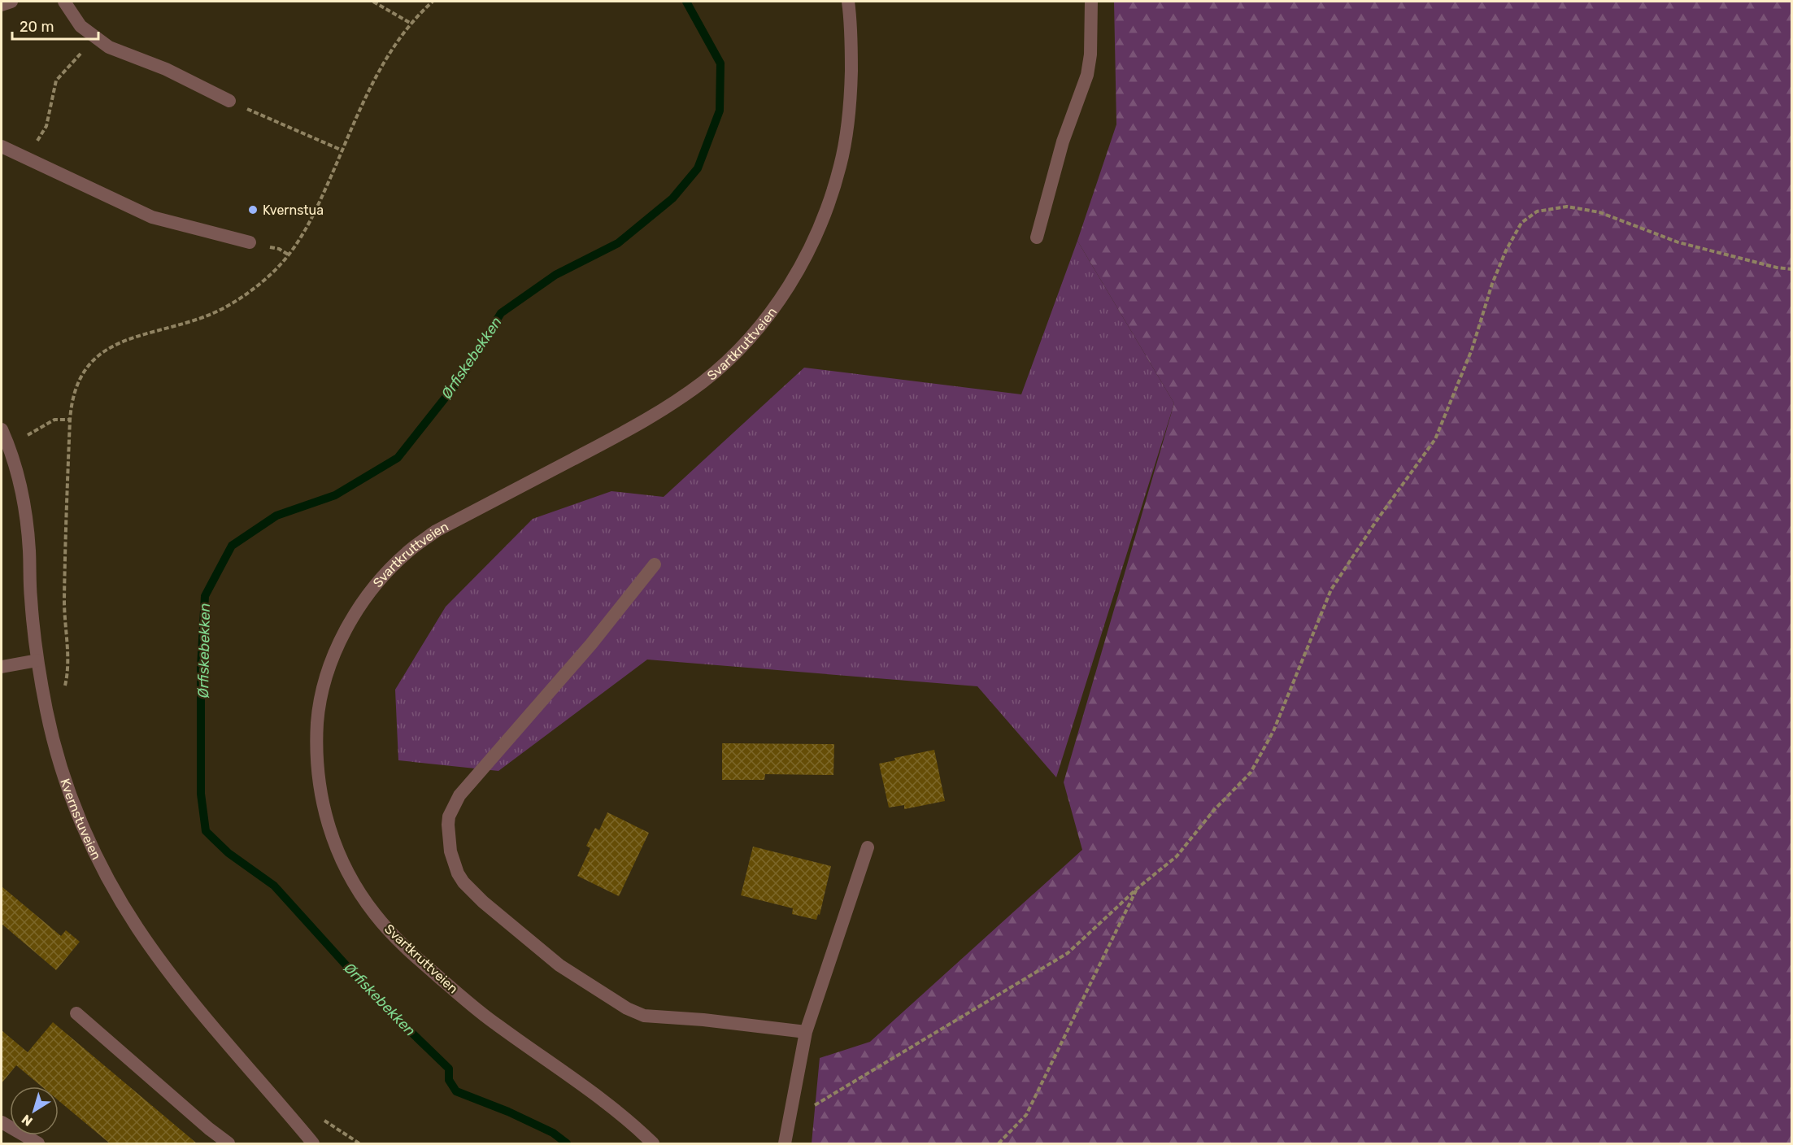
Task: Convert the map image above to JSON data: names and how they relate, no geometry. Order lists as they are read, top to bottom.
{
  "streets": {
    "street": ["Svartkruttveien", "Kvernstuveien"]
  },
  "water": ["Ørfiskebekken"],
  "places": ["Kvernstua"],
  "scale_bar": "20 m",
  "north": "bottom left"
}
